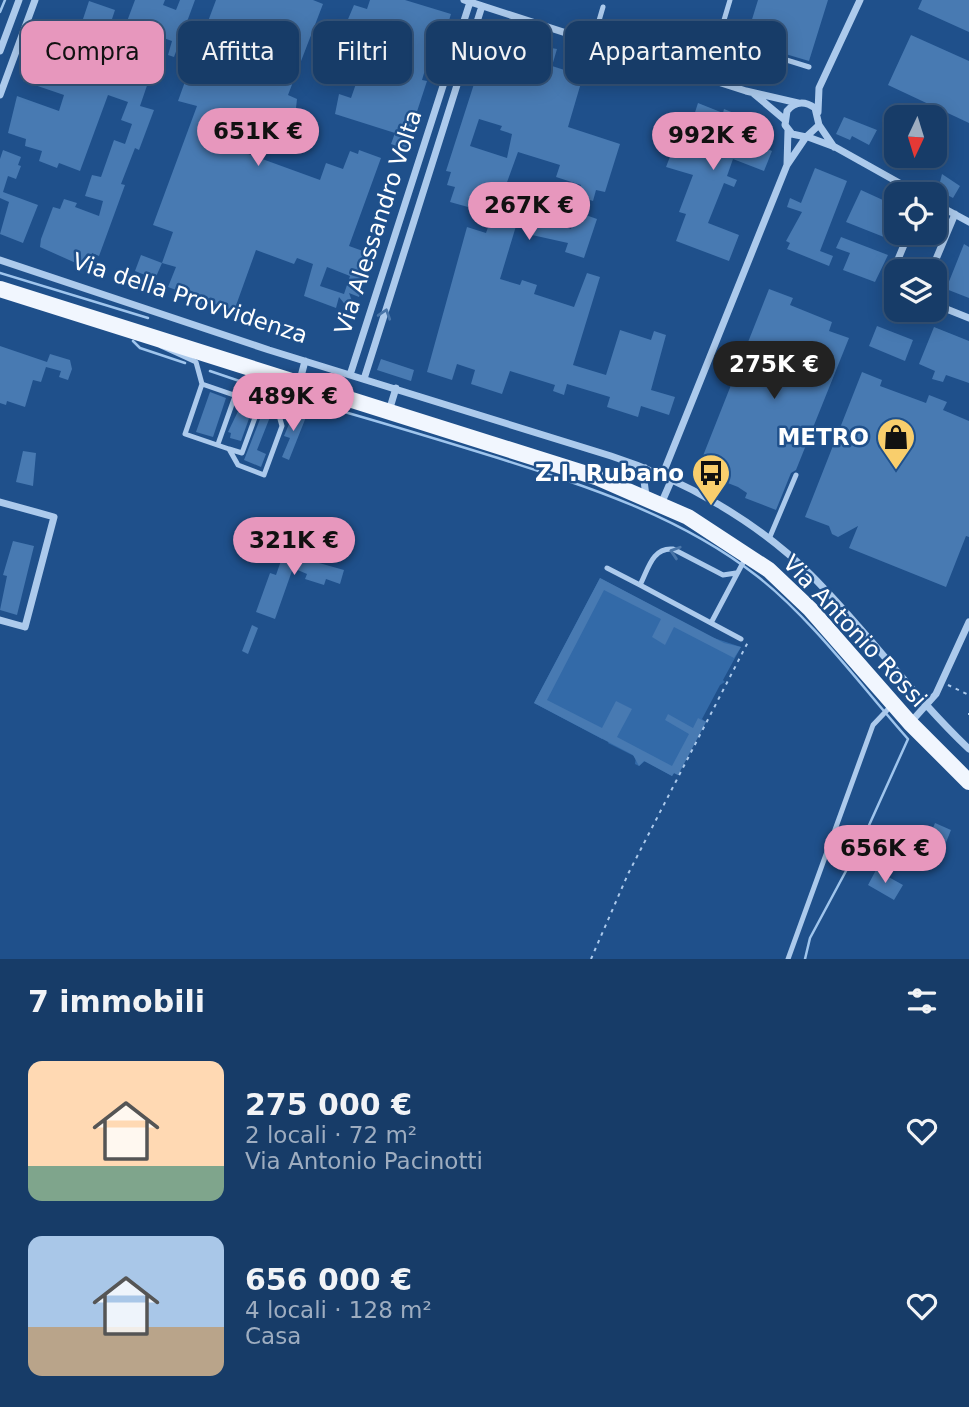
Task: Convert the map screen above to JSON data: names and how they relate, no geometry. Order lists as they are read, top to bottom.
{
  "streets": {
    "main road": ["Via Antonio Rossi"],
    "street": ["Via Alessandro Volta", "Via della Provvidenza"]
  },
  "crossings": [
    ["Via Alessandro Volta", "Via della Provvidenza"],
    ["Via della Provvidenza", "Via Antonio Rossi"]
  ],
  "places": {
    "shop": ["METRO"],
    "bus stop": ["Z.I. Rubano"]
  },
  "north": "bottom",
  "page": {
    "chip": [
      "Compra",
      "Affitta",
      "Filtri",
      "Nuovo",
      "Appartamento"
    ],
    "price": [
      "651K €",
      "992K €",
      "267K €",
      "275K €",
      "489K €",
      "321K €",
      "656K €"
    ],
    "heading": "7 immobili",
    "list": [
      {
        "name": "275 000 €",
        "note": "2 locali · 72 m² · Via Antonio Pacinotti"
      },
      {
        "name": "656 000 €",
        "note": "4 locali · 128 m² · Casa"
      }
    ]
  }
}
